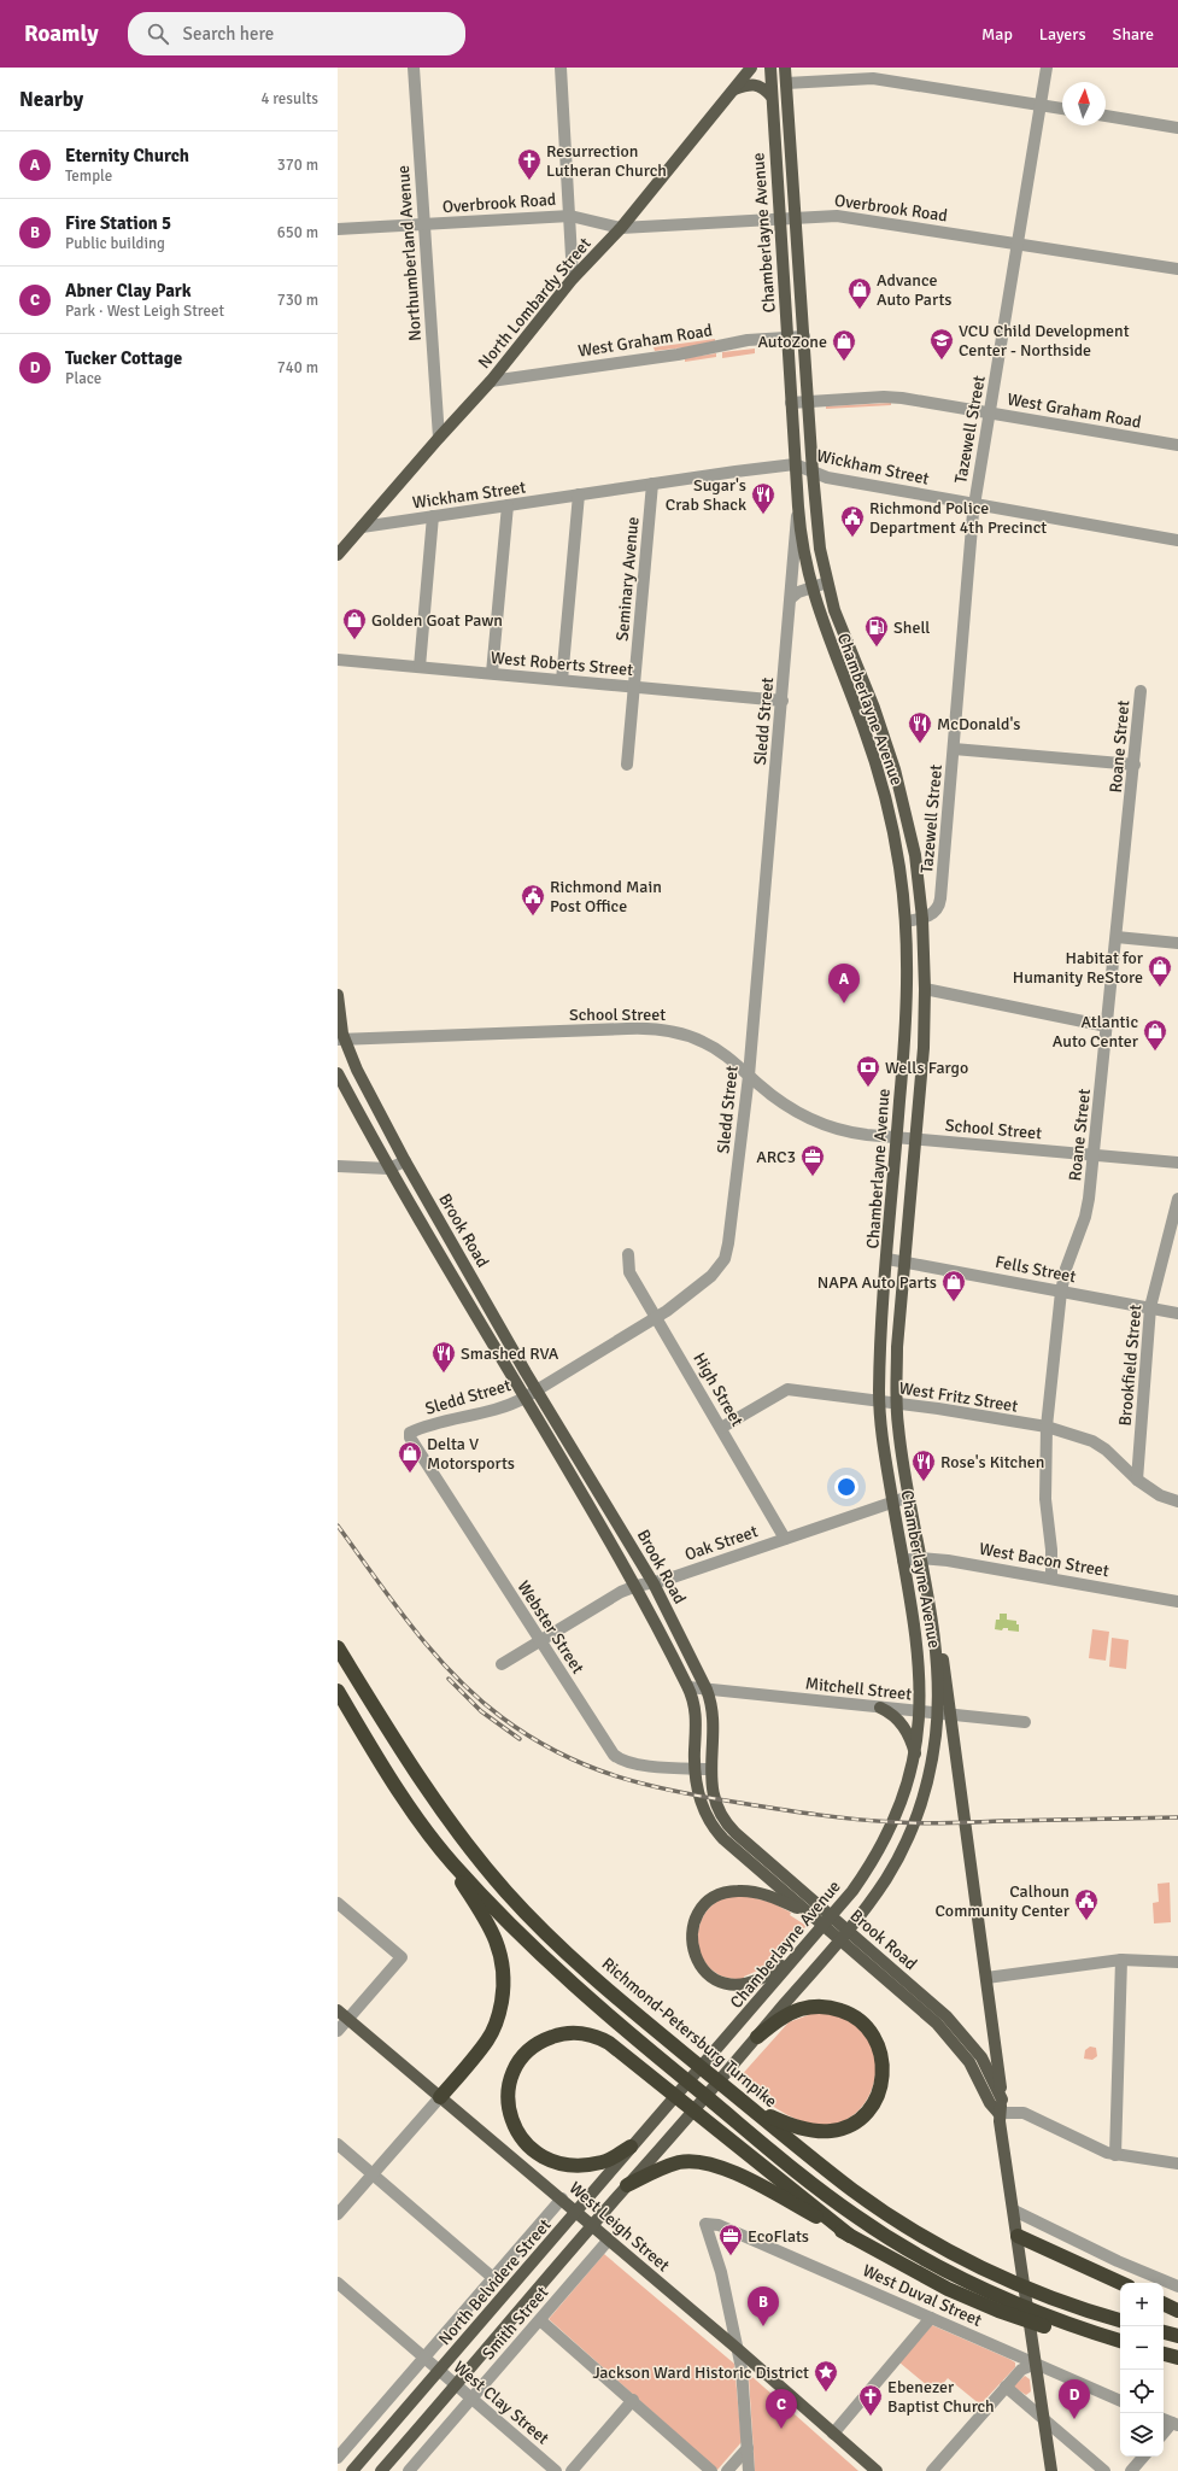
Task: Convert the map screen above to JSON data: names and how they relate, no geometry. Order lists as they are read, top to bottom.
{
  "streets": {
    "highway": ["Richmond-Petersburg Turnpike"],
    "main road": [
      "Chamberlayne Avenue",
      "North Lombardy Street",
      "Brook Road",
      "West Leigh Street",
      "North Belvidere Street"
    ],
    "street": [
      "Overbrook Road",
      "Northumberland Avenue",
      "West Graham Road",
      "Tazewell Street",
      "Wickham Street",
      "Seminary Avenue",
      "West Roberts Street",
      "Sledd Street",
      "Roane Street",
      "School Street",
      "Fells Street",
      "Brookfield Street",
      "High Street",
      "West Fritz Street",
      "Oak Street",
      "West Bacon Street",
      "Webster Street",
      "Mitchell Street",
      "West Duval Street",
      "Smith Street",
      "West Clay Street"
    ]
  },
  "crossings": [
    ["Overbrook Road", "Chamberlayne Avenue"],
    ["Overbrook Road", "Northumberland Avenue"],
    ["Overbrook Road", "North Lombardy Street"],
    ["Overbrook Road", "Tazewell Street"],
    ["Chamberlayne Avenue", "West Graham Road"],
    ["Chamberlayne Avenue", "Tazewell Street"],
    ["Chamberlayne Avenue", "Wickham Street"],
    ["Chamberlayne Avenue", "Sledd Street"],
    ["Chamberlayne Avenue", "School Street"],
    ["Chamberlayne Avenue", "Brook Road"],
    ["Chamberlayne Avenue", "Fells Street"],
    ["Chamberlayne Avenue", "West Fritz Street"],
    ["Chamberlayne Avenue", "Oak Street"],
    ["Chamberlayne Avenue", "West Bacon Street"],
    ["Chamberlayne Avenue", "Mitchell Street"],
    ["Chamberlayne Avenue", "North Belvidere Street"],
    ["Chamberlayne Avenue", "West Duval Street"],
    ["Northumberland Avenue", "North Lombardy Street"],
    ["North Lombardy Street", "West Graham Road"],
    ["North Lombardy Street", "Wickham Street"],
    ["West Graham Road", "Tazewell Street"],
    ["Tazewell Street", "Wickham Street"],
    ["Wickham Street", "Seminary Avenue"],
    ["Seminary Avenue", "West Roberts Street"],
    ["West Roberts Street", "Sledd Street"],
    ["Sledd Street", "School Street"],
    ["Sledd Street", "Brook Road"],
    ["Sledd Street", "High Street"],
    ["Sledd Street", "Webster Street"],
    ["Roane Street", "School Street"],
    ["Roane Street", "Fells Street"],
    ["Roane Street", "West Fritz Street"],
    ["Roane Street", "West Bacon Street"],
    ["School Street", "Brook Road"],
    ["Brook Road", "Oak Street"],
    ["Brook Road", "Webster Street"],
    ["Brook Road", "Mitchell Street"],
    ["Fells Street", "Brookfield Street"],
    ["Brookfield Street", "West Fritz Street"],
    ["High Street", "West Fritz Street"],
    ["High Street", "Oak Street"],
    ["Oak Street", "Webster Street"],
    ["West Leigh Street", "North Belvidere Street"],
    ["West Leigh Street", "West Duval Street"],
    ["West Leigh Street", "Smith Street"],
    ["North Belvidere Street", "West Clay Street"],
    ["Smith Street", "West Clay Street"]
  ],
  "places": {
    "church": ["Resurrection Lutheran Church", "Ebenezer Baptist Church"],
    "shop": [
      "Advance Auto Parts",
      "AutoZone",
      "Golden Goat Pawn",
      "Habitat for Humanity ReStore",
      "Atlantic Auto Center",
      "NAPA Auto Parts",
      "Delta V Motorsports"
    ],
    "school or university": ["VCU Child Development Center - Northside"],
    "restaurant": [
      "Sugar's Crab Shack",
      "McDonald's",
      "Smashed RVA",
      "Rose's Kitchen"
    ],
    "public building": ["Richmond Police Department 4th Precinct", "Richmond Main Post Office", "Calhoun Community Center"],
    "fuel station": ["Shell"],
    "bank": ["Wells Fargo"],
    "office": ["ARC3", "EcoFlats"],
    "place": ["Jackson Ward Historic District"]
  },
  "north": "top",
  "page": {
    "header": "Roamly",
    "search": "Search here",
    "nav": ["Map", "Layers", "Share"],
    "heading": ["Nearby", "4 results"],
    "list": [
      {
        "mark": "A",
        "name": "Eternity Church",
        "note": "Temple",
        "value": "370 m"
      },
      {
        "mark": "B",
        "name": "Fire Station 5",
        "note": "Public building",
        "value": "650 m"
      },
      {
        "mark": "C",
        "name": "Abner Clay Park",
        "note": "Park · West Leigh Street",
        "value": "730 m"
      },
      {
        "mark": "D",
        "name": "Tucker Cottage",
        "note": "Place",
        "value": "740 m"
      }
    ],
    "pins": [
      "A",
      "B",
      "D",
      "C"
    ],
    "map_buttons": ["+", "−"]
  }
}
